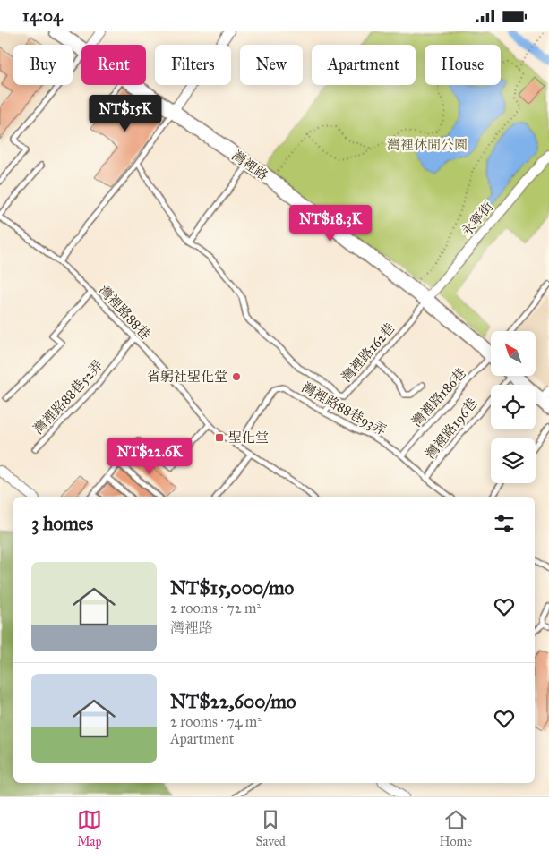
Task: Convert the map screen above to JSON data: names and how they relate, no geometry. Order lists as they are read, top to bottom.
{
  "streets": {
    "street": ["灣裡路", "永寧街"],
    "lane": [
      "灣裡路88巷",
      "灣裡路162巷",
      "灣裡路88巷52弄",
      "灣裡路186巷",
      "灣裡路88巷93弄",
      "灣裡路196巷"
    ]
  },
  "crossings": [
    ["灣裡路", "永寧街"],
    ["灣裡路", "灣裡路162巷"],
    ["永寧街", "灣裡路162巷"],
    ["灣裡路88巷", "灣裡路88巷52弄"],
    ["灣裡路88巷", "灣裡路88巷93弄"],
    ["灣裡路162巷", "灣裡路88巷93弄"],
    ["灣裡路186巷", "灣裡路88巷93弄"],
    ["灣裡路88巷93弄", "灣裡路196巷"]
  ],
  "parks": ["灣裡休閒公園"],
  "places": {
    "other": ["省躬社聖化堂"],
    "transit": ["聖化堂"]
  },
  "north": "top left",
  "page": {
    "status": "14:04",
    "chip": [
      "Buy",
      "Rent",
      "Filters",
      "New",
      "Apartment",
      "House"
    ],
    "price": ["NT$15K", "NT$18.3K", "NT$22.6K"],
    "heading": "3 homes",
    "list": [
      {
        "name": "NT$15,000/mo",
        "note": "2 rooms · 72 m² · 灣裡路"
      },
      {
        "name": "NT$22,600/mo",
        "note": "2 rooms · 74 m² · Apartment"
      }
    ],
    "tabs": ["Map", "Saved", "Home"]
  }
}
